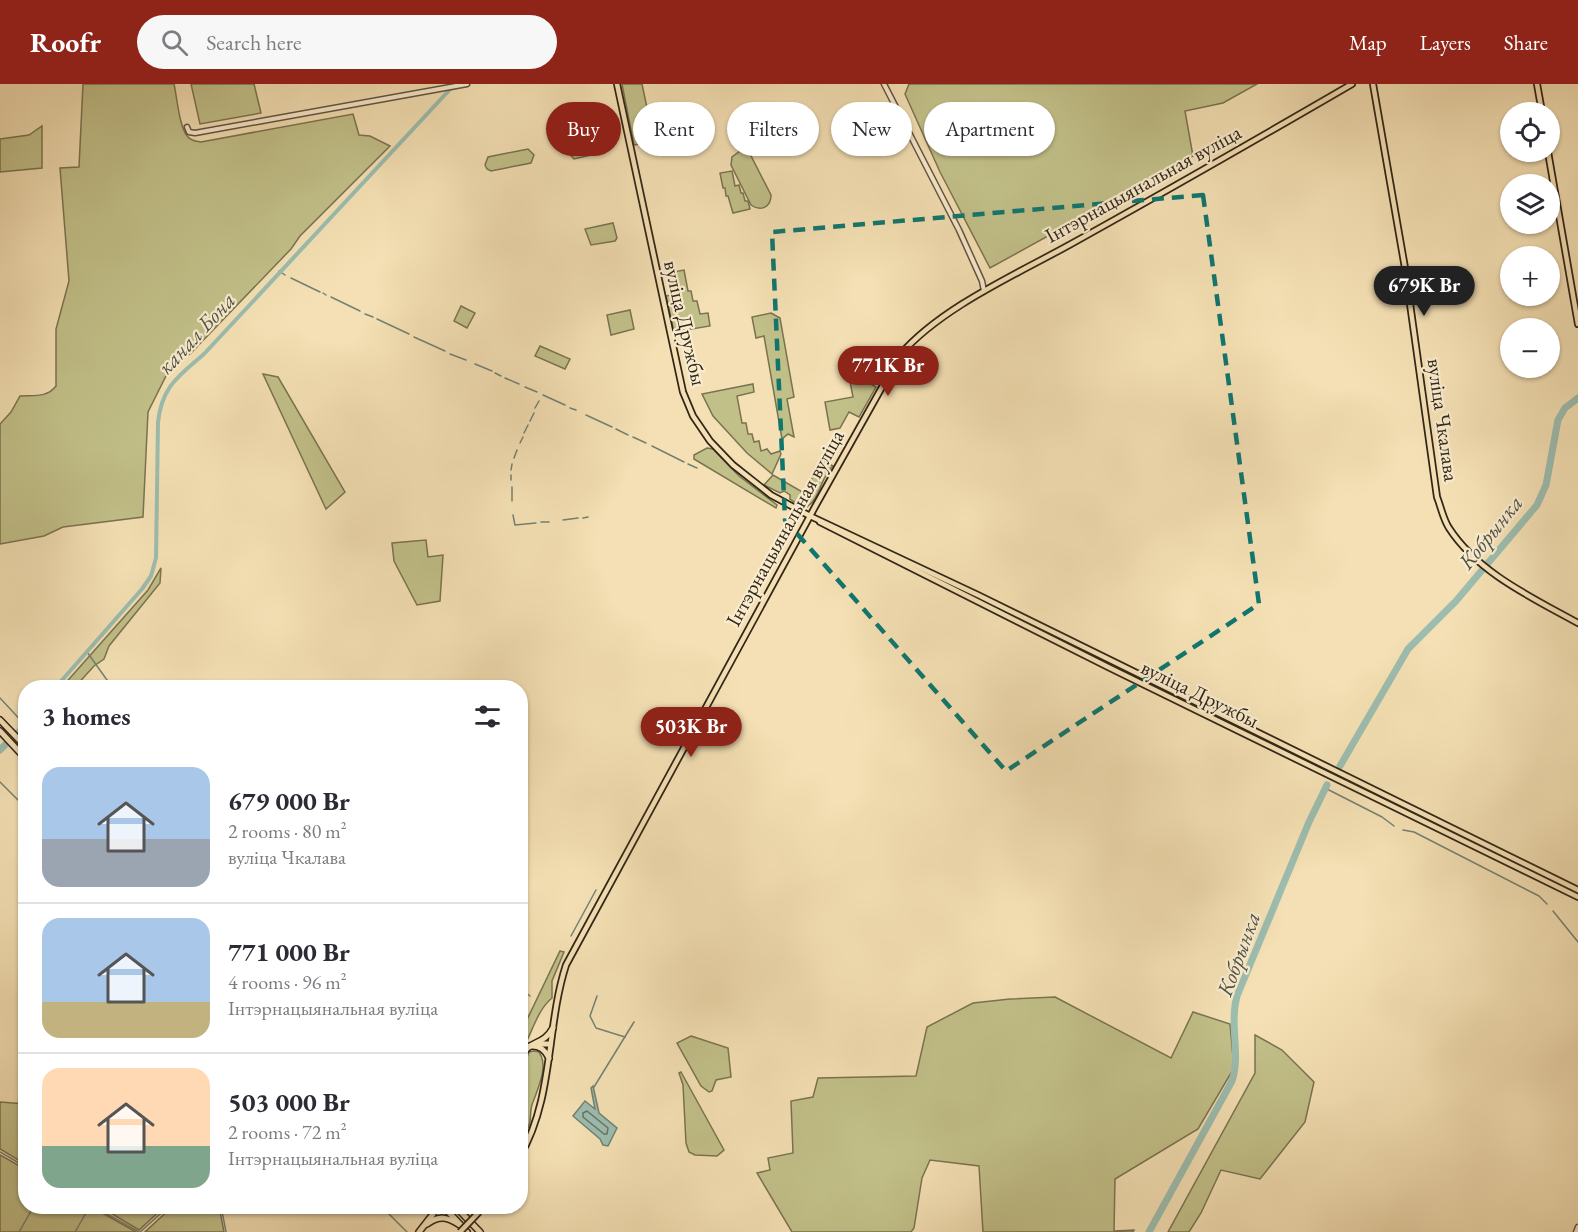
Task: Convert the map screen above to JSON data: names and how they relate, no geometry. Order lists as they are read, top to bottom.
{
  "streets": {
    "main road": ["Інтэрнацыянальная вуліца", "вуліца Дружбы", "вуліца Чкалава"]
  },
  "crossings": [
    ["Інтэрнацыянальная вуліца", "вуліца Дружбы"]
  ],
  "water": ["канал Бона", "Кобрынка"],
  "page": {
    "header": "Roofr",
    "search": "Search here",
    "nav": ["Map", "Layers", "Share"],
    "map_buttons": ["+", "−"],
    "chip": [
      "Buy",
      "Rent",
      "Filters",
      "New",
      "Apartment"
    ],
    "price": ["679K Br", "771K Br", "503K Br"],
    "heading": "3 homes",
    "list": [
      {
        "name": "679 000 Br",
        "note": "2 rooms · 80 m² · вуліца Чкалава"
      },
      {
        "name": "771 000 Br",
        "note": "4 rooms · 96 m² · Інтэрнацыянальная вуліца"
      },
      {
        "name": "503 000 Br",
        "note": "2 rooms · 72 m² · Інтэрнацыянальная вуліца"
      }
    ]
  }
}
